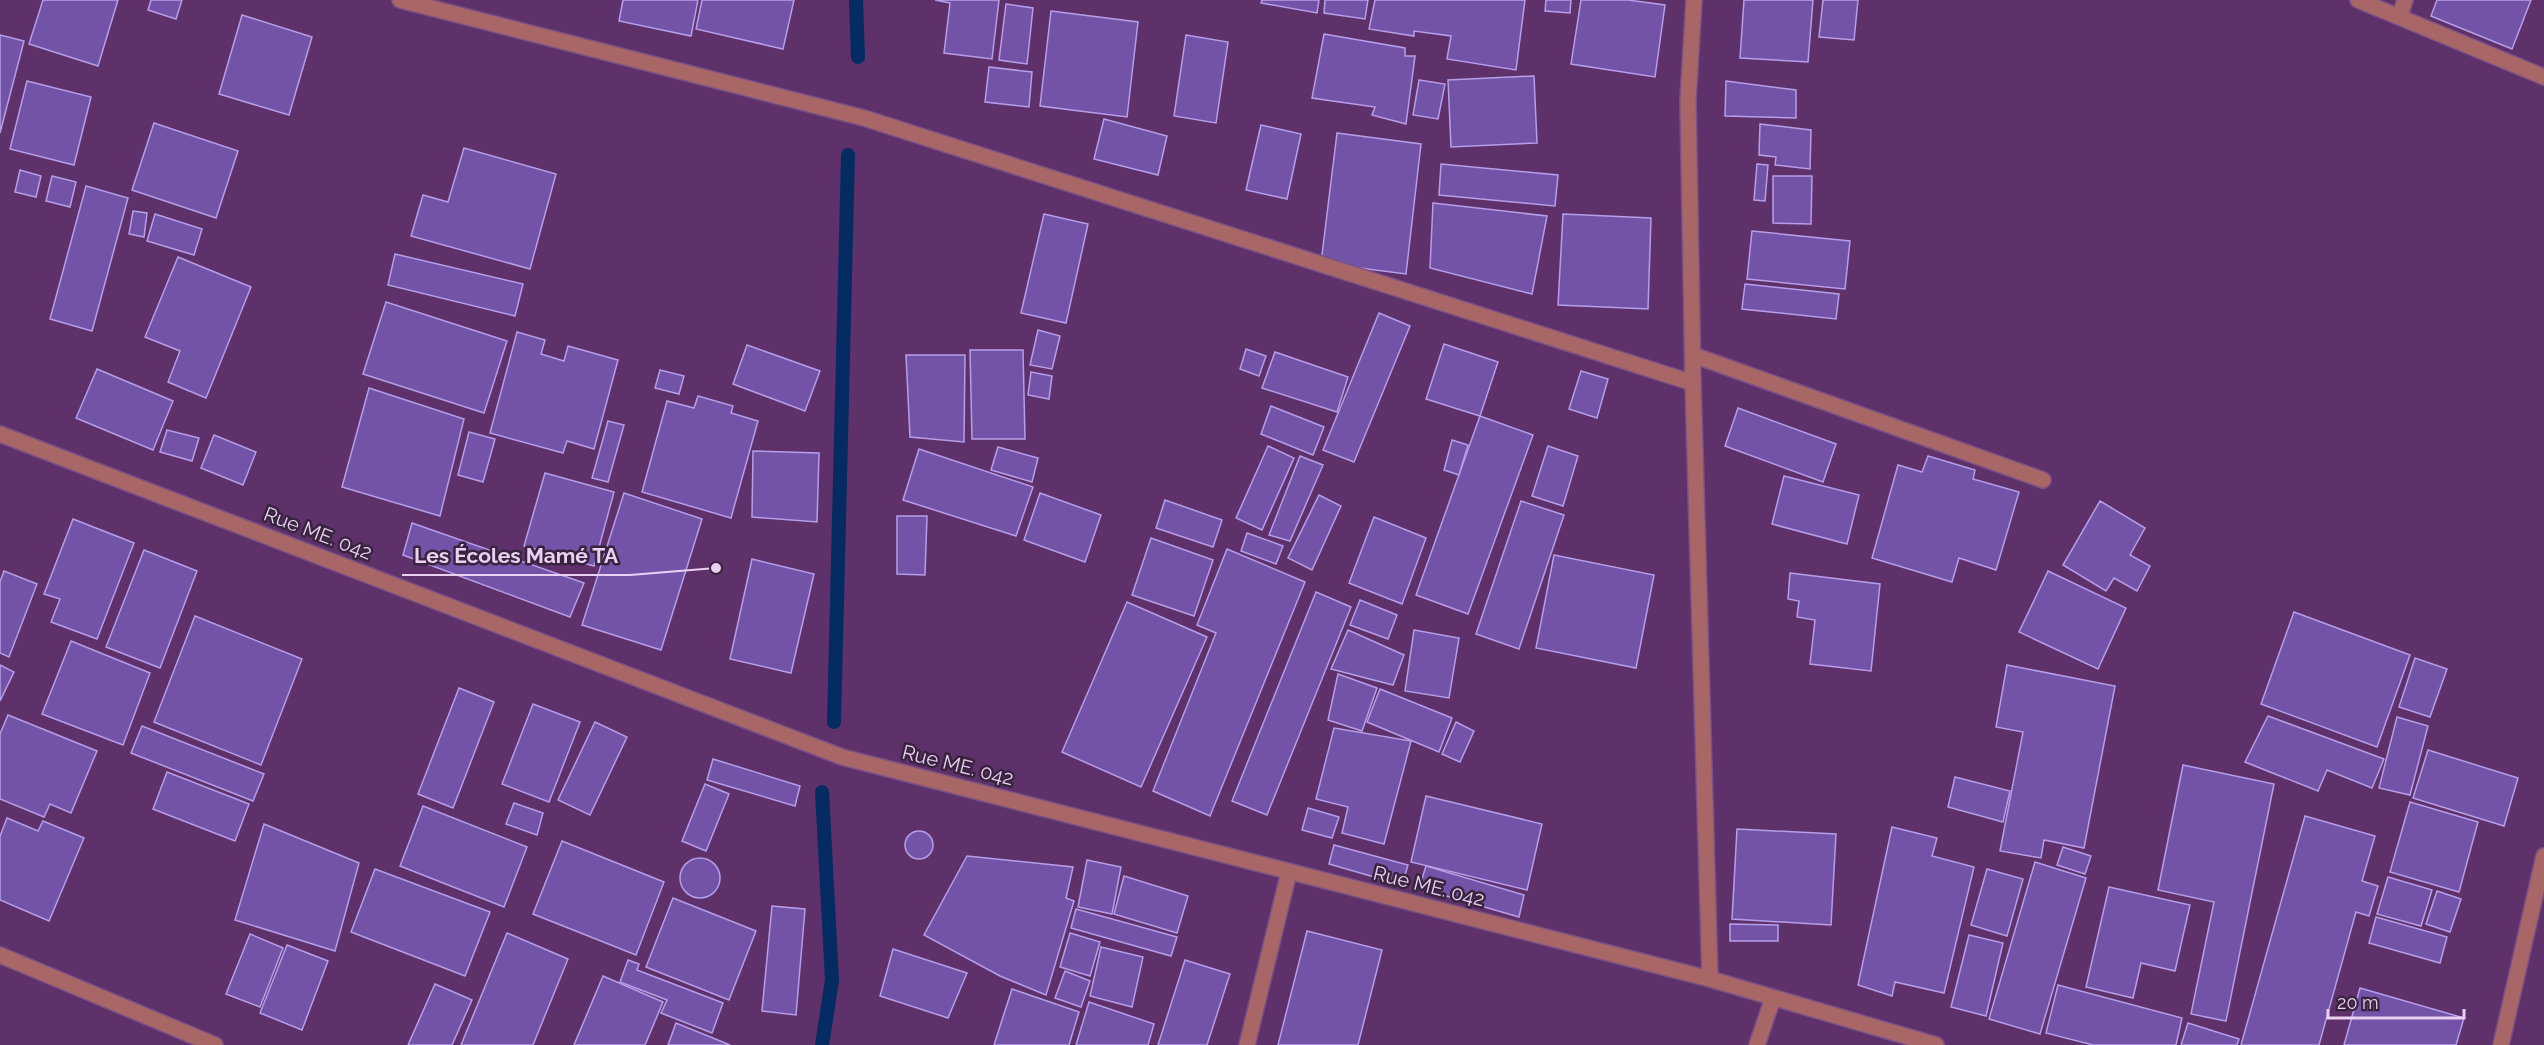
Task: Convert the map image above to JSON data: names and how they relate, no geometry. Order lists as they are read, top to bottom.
{
  "streets": {
    "street": ["Rue ME. 042"]
  },
  "places": ["Les Écoles Mamé TA"],
  "scale_bar": "20 m"
}
